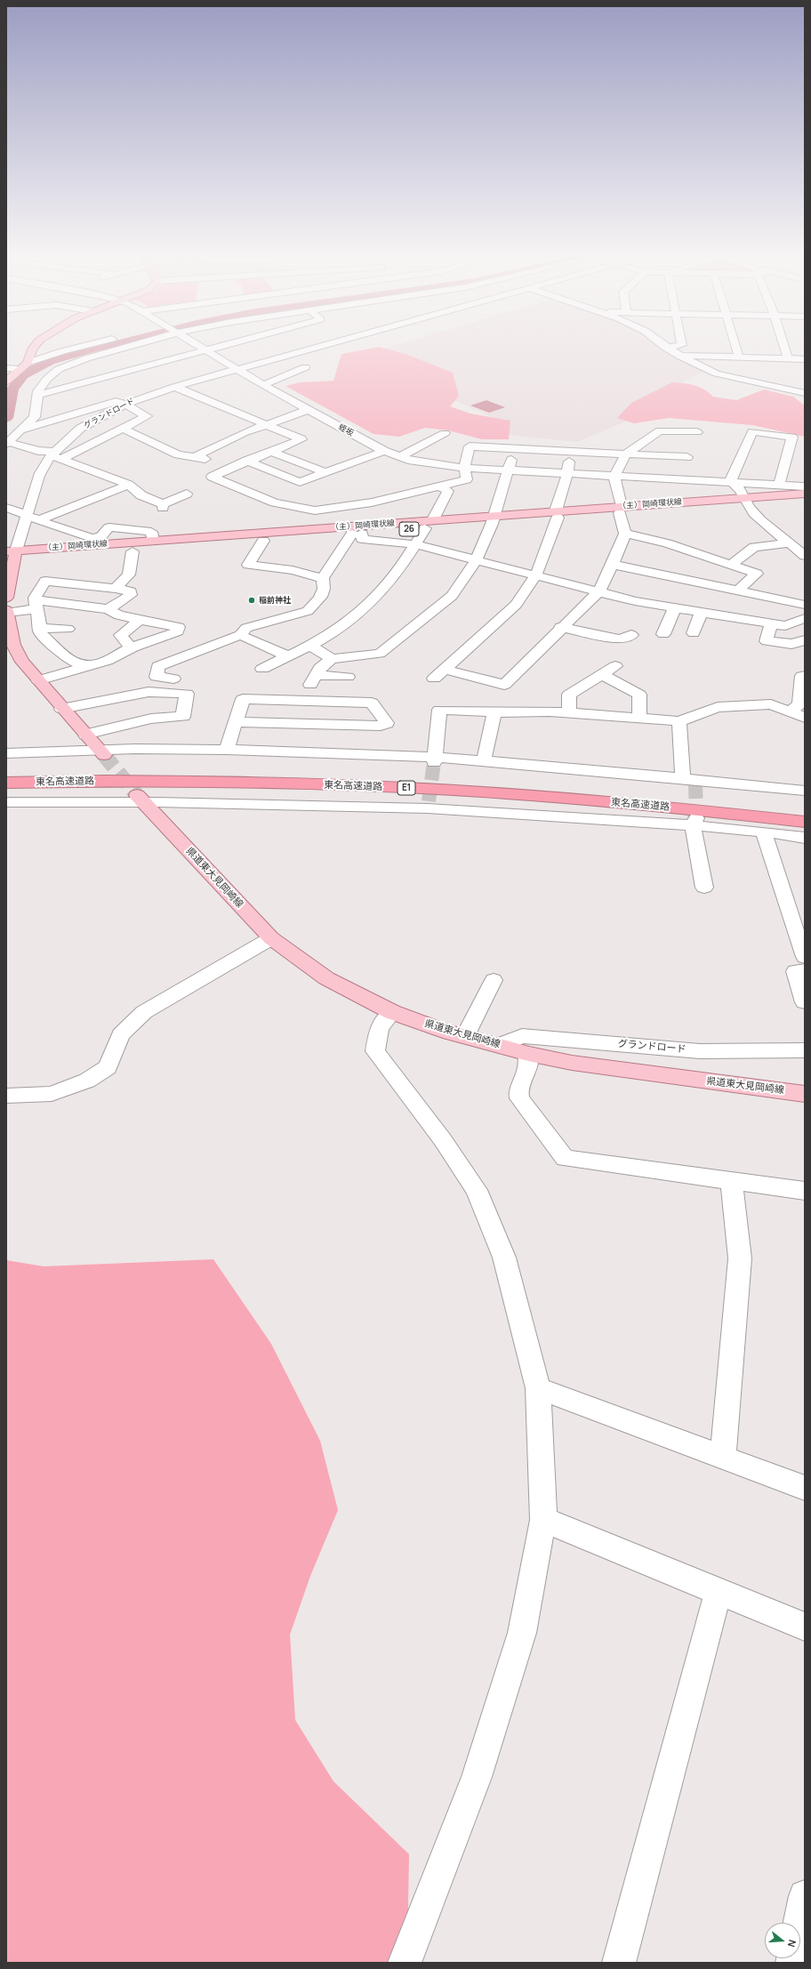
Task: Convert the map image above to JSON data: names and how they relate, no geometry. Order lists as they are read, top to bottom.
{
  "streets": {
    "highway": ["東名高速道路", "E1"],
    "main road": ["（主）岡崎環状線", "26", "県道東大見岡崎線"],
    "street": ["グランドロード", "蛭坂"]
  },
  "crossings": [
    ["グランドロード", "蛭坂"],
    ["グランドロード", "（主）岡崎環状線"],
    ["グランドロード", "県道東大見岡崎線"]
  ],
  "places": ["稲前神社"],
  "north": "right"
}
